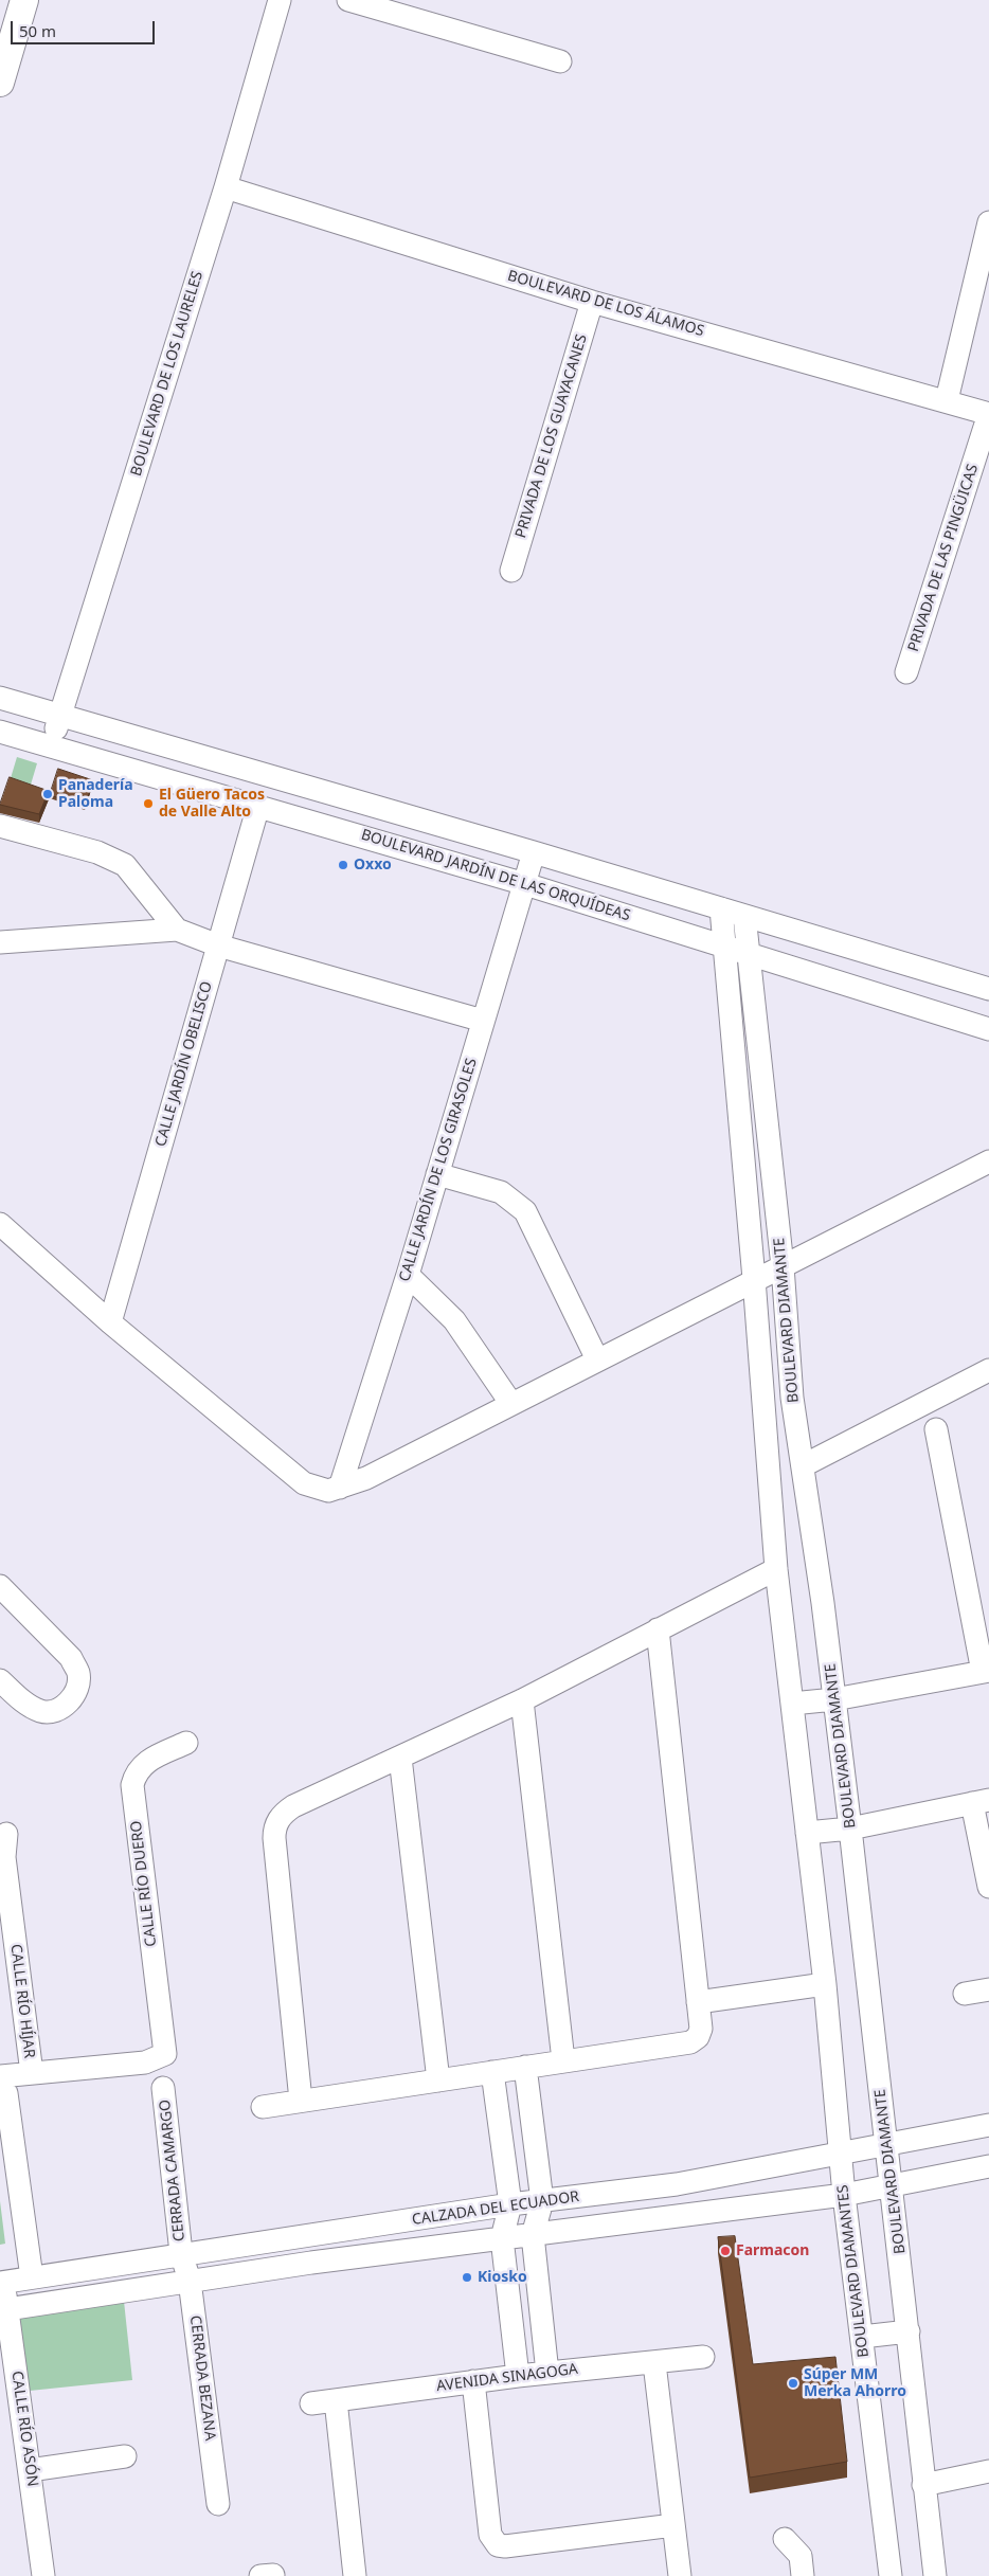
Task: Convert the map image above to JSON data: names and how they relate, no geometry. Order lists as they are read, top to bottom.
{
  "streets": {
    "street": [
      "BOULEVARD DE LOS ÁLAMOS",
      "BOULEVARD DE LOS LAURELES",
      "PRIVADA DE LOS GUAYACANES",
      "PRIVADA DE LAS PINGÜICAS",
      "BOULEVARD JARDÍN DE LAS ORQUÍDEAS",
      "CALLE JARDÍN OBELISCO",
      "CALLE JARDÍN DE LOS GIRASOLES",
      "BOULEVARD DIAMANTE",
      "CALLE RÍO DUERO",
      "CALLE RÍO HÍJAR",
      "CERRADA CAMARGO",
      "CALZADA DEL ECUADOR",
      "BOULEVARD DIAMANTES",
      "CERRADA BEZANA",
      "AVENIDA SINAGOGA",
      "CALLE RÍO ASÓN"
    ]
  },
  "crossings": [
    ["BOULEVARD DE LOS ÁLAMOS", "BOULEVARD DE LOS LAURELES"],
    ["BOULEVARD DE LOS ÁLAMOS", "PRIVADA DE LOS GUAYACANES"],
    ["BOULEVARD DE LOS ÁLAMOS", "PRIVADA DE LAS PINGÜICAS"],
    ["BOULEVARD DE LOS LAURELES", "BOULEVARD JARDÍN DE LAS ORQUÍDEAS"],
    ["BOULEVARD JARDÍN DE LAS ORQUÍDEAS", "CALLE JARDÍN OBELISCO"],
    ["BOULEVARD JARDÍN DE LAS ORQUÍDEAS", "CALLE JARDÍN DE LOS GIRASOLES"],
    ["BOULEVARD JARDÍN DE LAS ORQUÍDEAS", "BOULEVARD DIAMANTE"],
    ["BOULEVARD DIAMANTE", "CALZADA DEL ECUADOR"],
    ["BOULEVARD DIAMANTE", "BOULEVARD DIAMANTES"],
    ["CALLE RÍO DUERO", "CALLE RÍO HÍJAR"],
    ["CERRADA CAMARGO", "CALZADA DEL ECUADOR"],
    ["CERRADA CAMARGO", "CERRADA BEZANA"],
    ["CALZADA DEL ECUADOR", "BOULEVARD DIAMANTES"],
    ["CALZADA DEL ECUADOR", "CERRADA BEZANA"],
    ["CALZADA DEL ECUADOR", "CALLE RÍO ASÓN"]
  ],
  "places": [
    "Panadería Paloma",
    "El Güero Tacos de Valle Alto",
    "Oxxo",
    "Farmacon",
    "Kiosko",
    "Súper MM Merka Ahorro"
  ],
  "scale_bar": "50 m"
}
